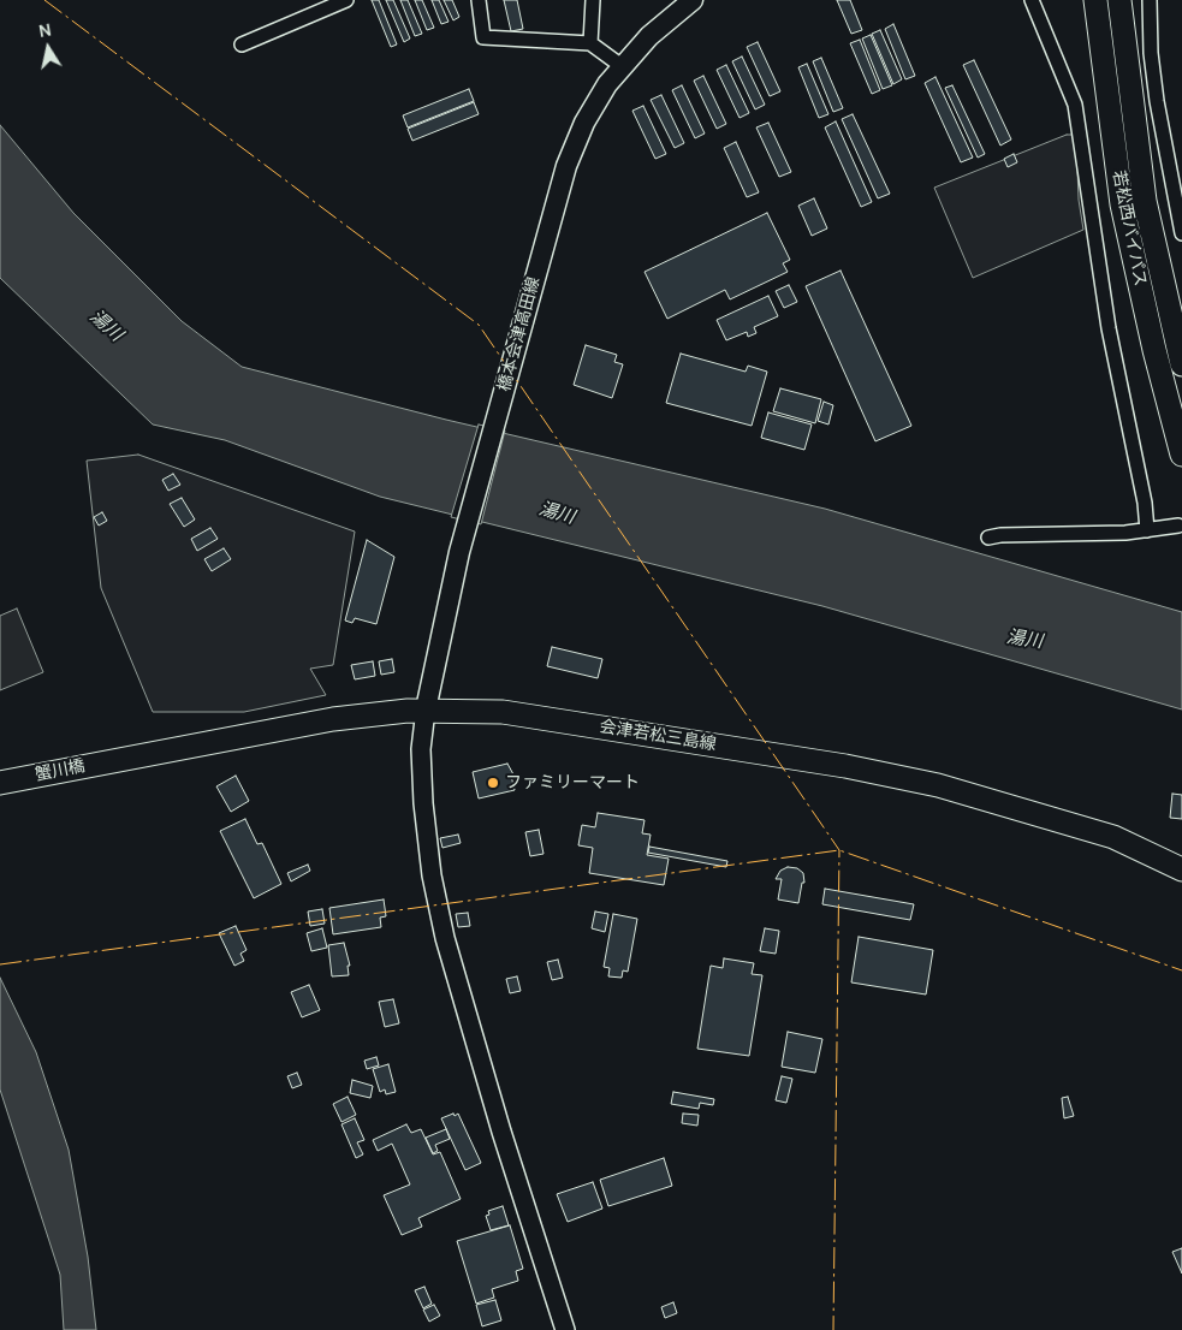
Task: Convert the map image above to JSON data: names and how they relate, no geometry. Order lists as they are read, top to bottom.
{
  "streets": {
    "main road": [
      "若松西バイパス",
      "橋本会津高田線",
      "会津若松三島線",
      "蟹川橋"
    ]
  },
  "crossings": [
    ["橋本会津高田線", "会津若松三島線"],
    ["会津若松三島線", "蟹川橋"]
  ],
  "water": ["湯川"],
  "places": ["ファミリーマート"],
  "north": "top"
}
